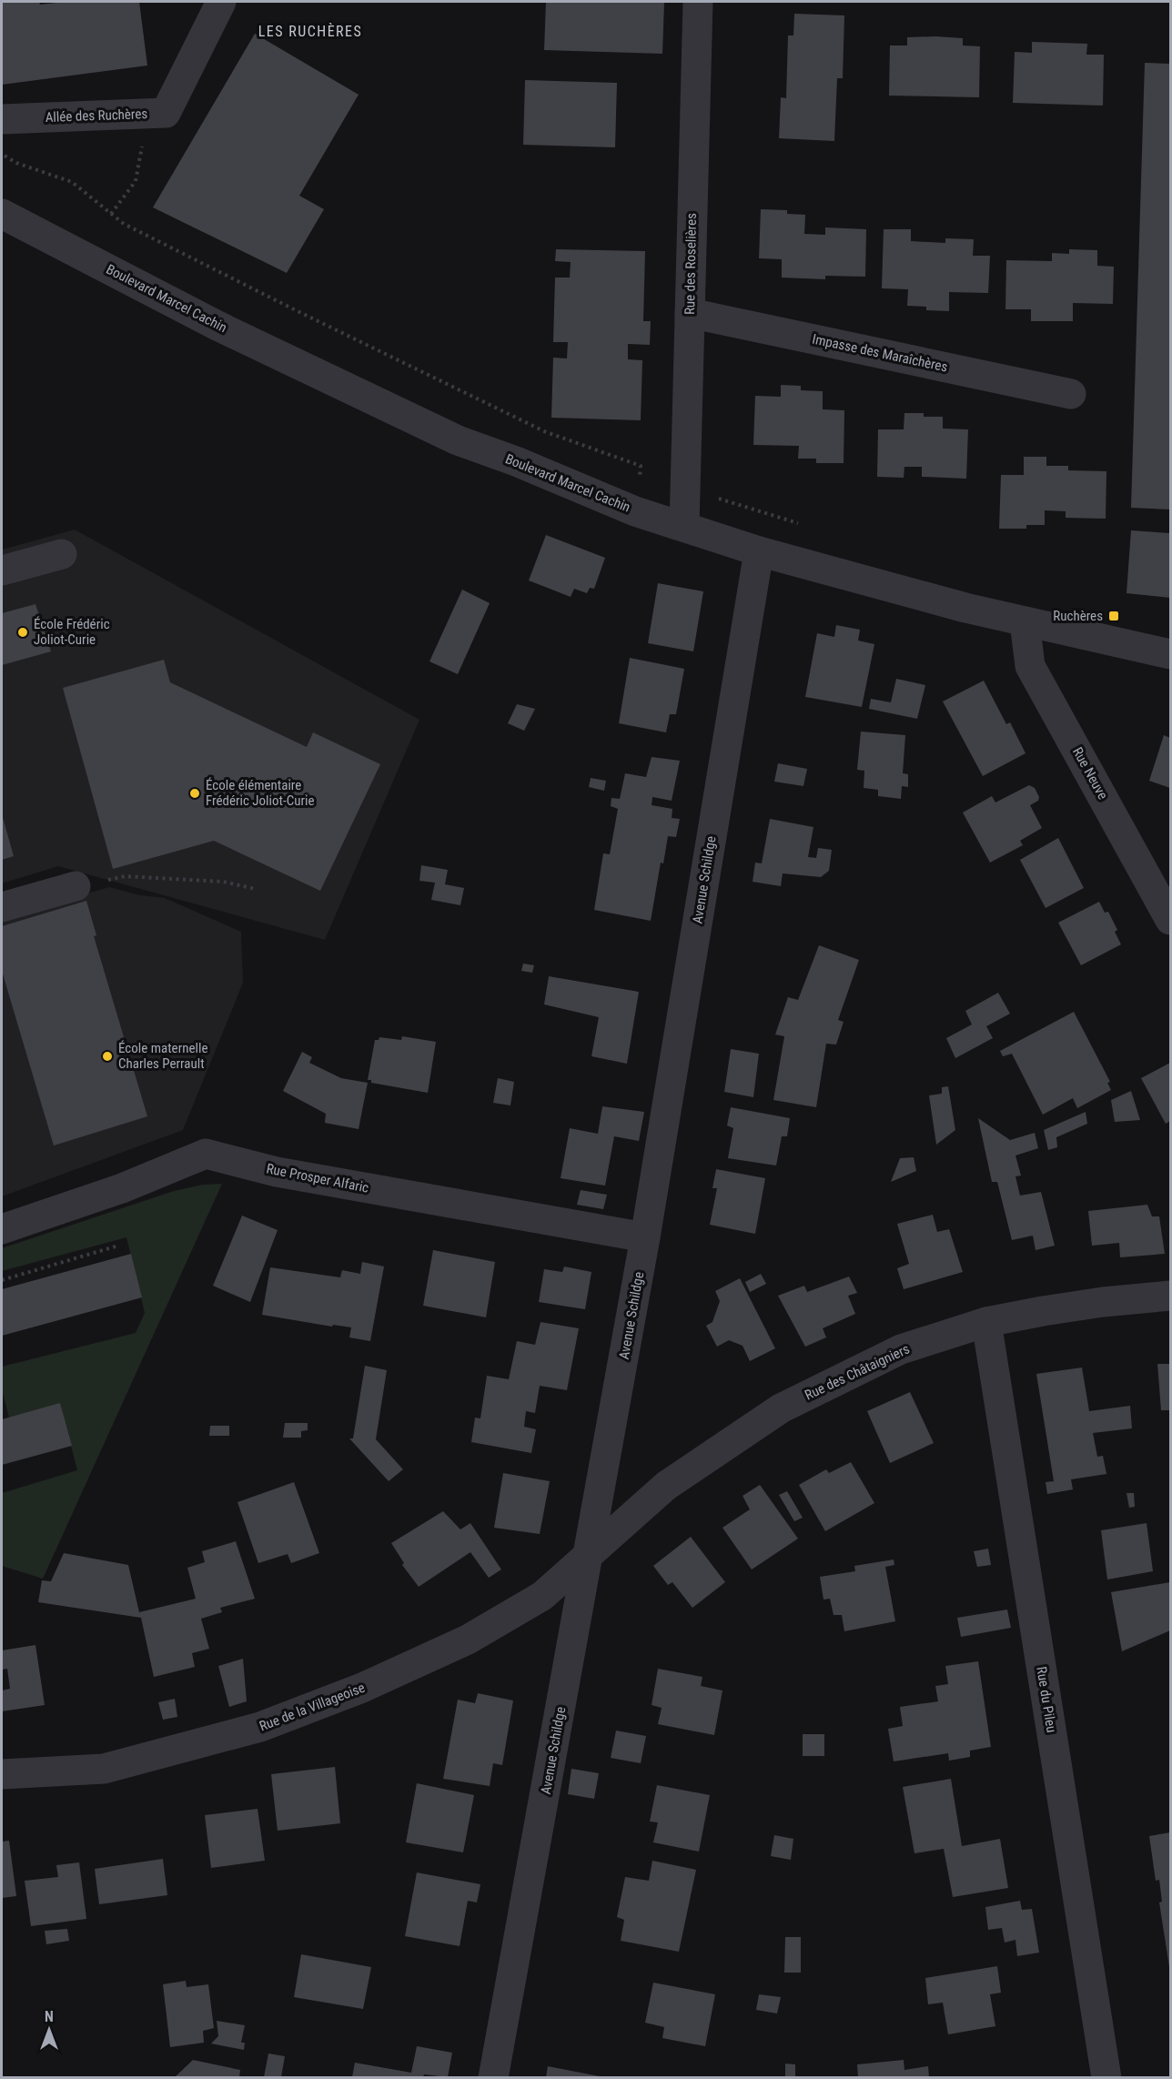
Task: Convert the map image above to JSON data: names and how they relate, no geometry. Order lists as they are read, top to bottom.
{
  "streets": {
    "street": [
      "Allée des Ruchères",
      "Rue des Roselières",
      "Boulevard Marcel Cachin",
      "Impasse des Maraîchères",
      "Rue Neuve",
      "Avenue Schildge",
      "Rue Prosper Alfaric",
      "Rue des Châtaigniers",
      "Rue du Pileu",
      "Rue de la Villageoise"
    ]
  },
  "crossings": [
    ["Rue des Roselières", "Boulevard Marcel Cachin"],
    ["Rue des Roselières", "Impasse des Maraîchères"],
    ["Boulevard Marcel Cachin", "Rue Neuve"],
    ["Boulevard Marcel Cachin", "Avenue Schildge"],
    ["Avenue Schildge", "Rue Prosper Alfaric"],
    ["Avenue Schildge", "Rue des Châtaigniers"],
    ["Avenue Schildge", "Rue de la Villageoise"],
    ["Rue des Châtaigniers", "Rue du Pileu"],
    ["Rue des Châtaigniers", "Rue de la Villageoise"]
  ],
  "districts": ["LES RUCHÈRES"],
  "places": {
    "transit": ["Ruchères"],
    "other": ["École Frédéric Joliot-Curie", "École élémentaire Frédéric Joliot-Curie", "École maternelle Charles Perrault"]
  },
  "north": "top"
}
